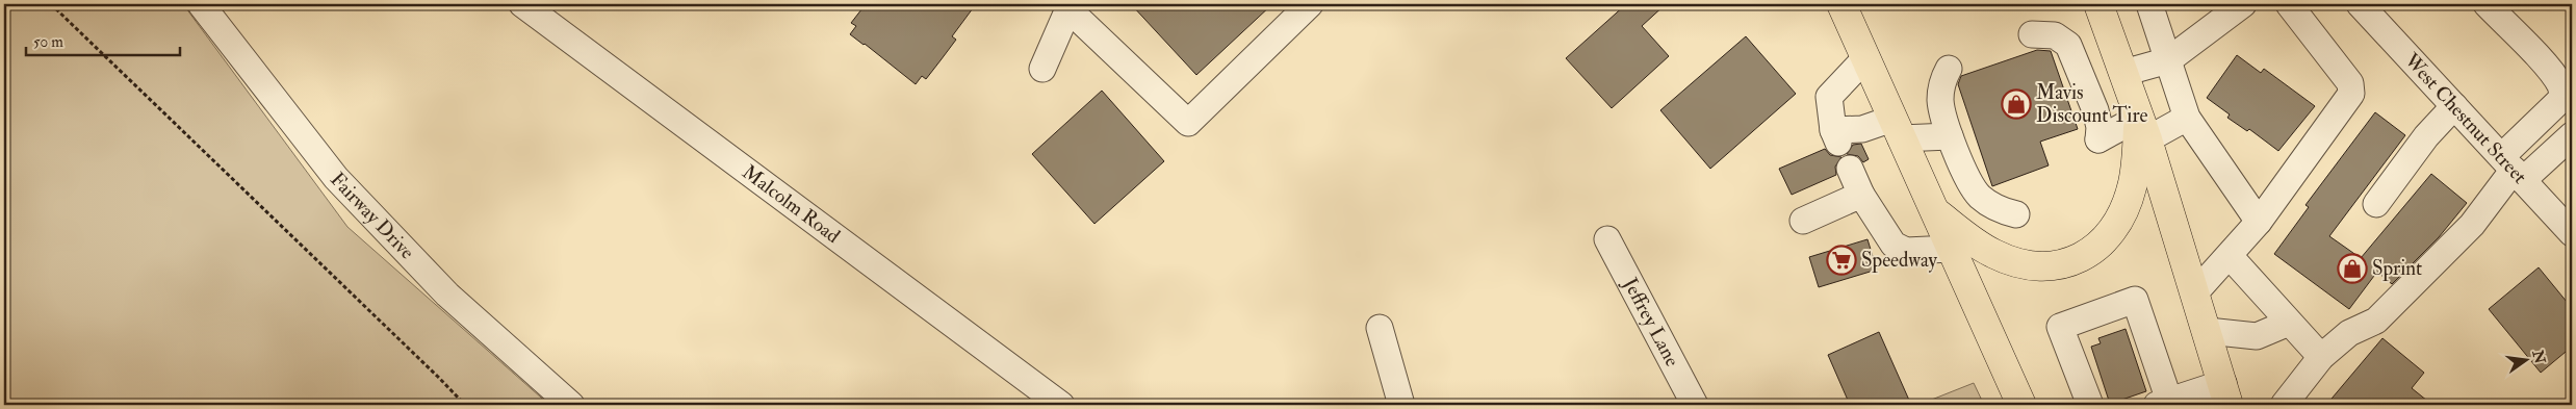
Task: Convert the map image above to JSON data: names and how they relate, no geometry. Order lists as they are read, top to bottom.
{
  "streets": {
    "street": [
      "West Chestnut Street",
      "Malcolm Road",
      "Fairway Drive",
      "Jeffrey Lane"
    ]
  },
  "places": {
    "shop": ["Mavis Discount Tire", "Sprint"],
    "supermarket": ["Speedway"]
  },
  "scale_bar": "50 m",
  "north": "right"
}
